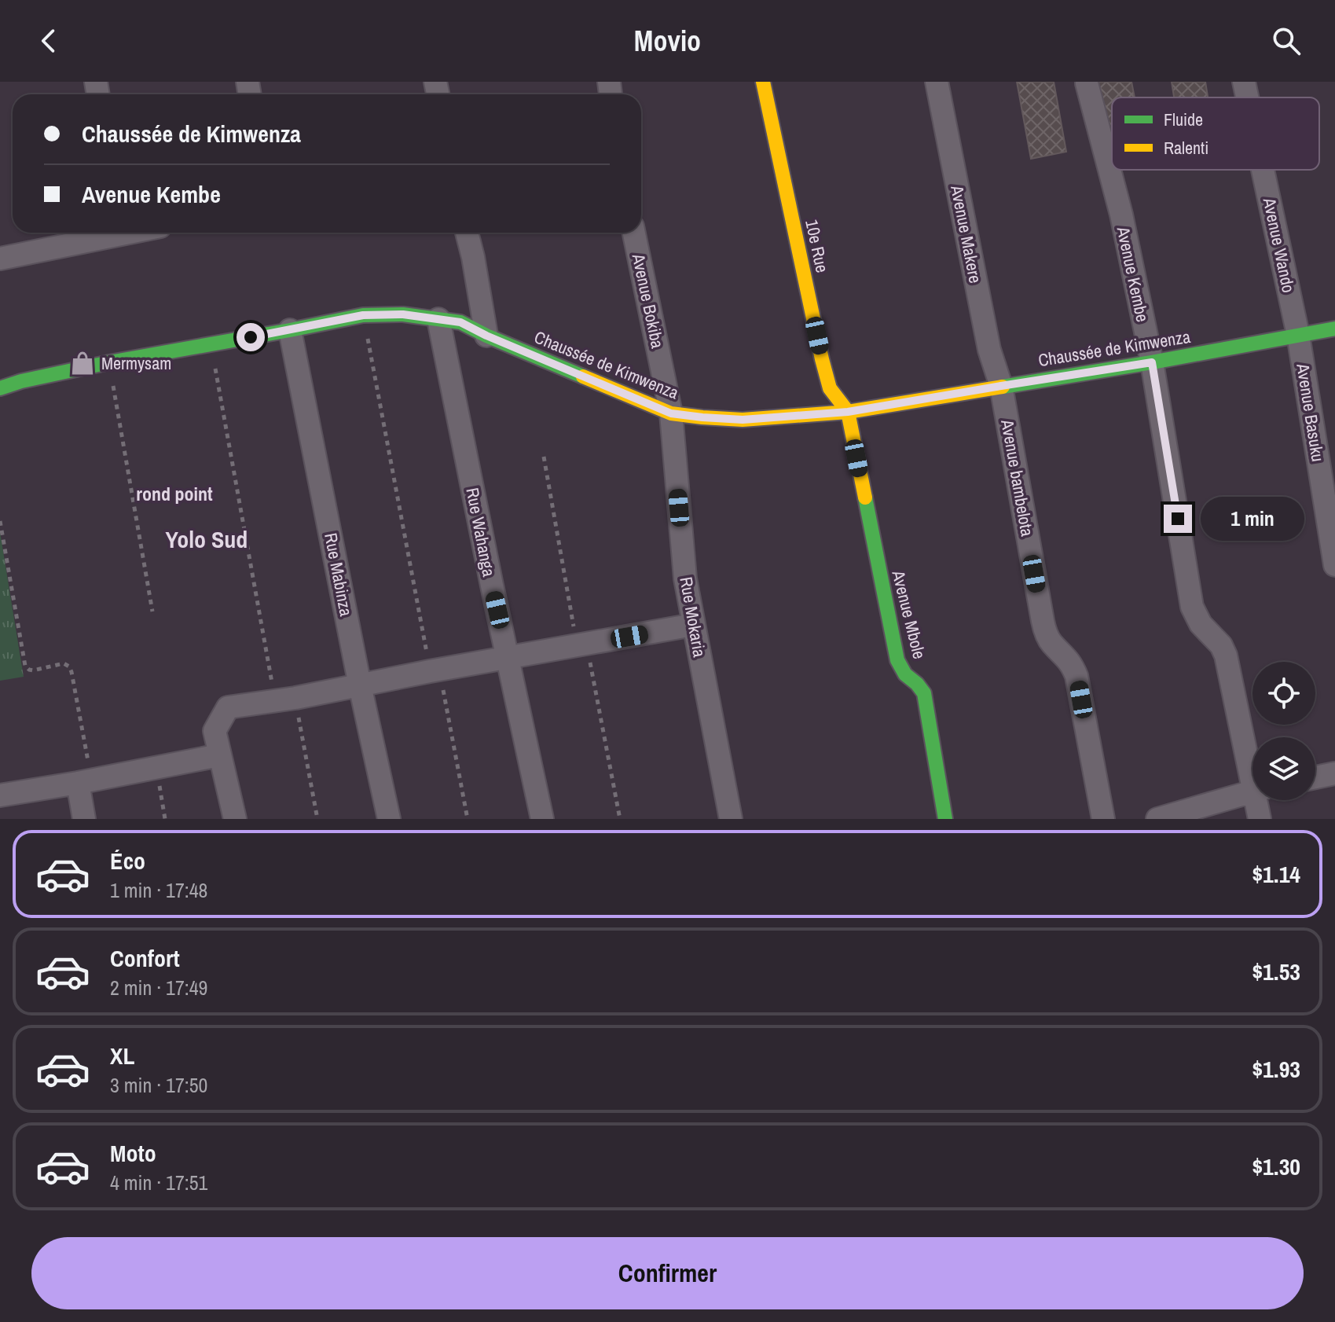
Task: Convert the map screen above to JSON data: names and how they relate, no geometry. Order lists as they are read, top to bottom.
{
  "streets": {
    "street": [
      "Avenue Makere",
      "Avenue Wando",
      "10e Rue",
      "Avenue Kembe",
      "Avenue Bokiba",
      "Chaussée de Kimwenza",
      "Avenue Basuku",
      "Avenue bambelota",
      "Rue Wahanga",
      "Rue Mabinza",
      "Avenue Mbole",
      "Rue Mokaria"
    ]
  },
  "crossings": [
    ["Avenue Makere", "Chaussée de Kimwenza"],
    ["Avenue Makere", "Avenue bambelota"],
    ["Avenue Wando", "Chaussée de Kimwenza"],
    ["Avenue Wando", "Avenue Basuku"],
    ["10e Rue", "Chaussée de Kimwenza"],
    ["10e Rue", "Avenue Mbole"],
    ["Avenue Kembe", "Chaussée de Kimwenza"],
    ["Avenue Bokiba", "Chaussée de Kimwenza"],
    ["Avenue Bokiba", "Rue Mokaria"],
    ["Chaussée de Kimwenza", "Avenue Basuku"],
    ["Chaussée de Kimwenza", "Avenue bambelota"],
    ["Chaussée de Kimwenza", "Rue Wahanga"],
    ["Chaussée de Kimwenza", "Rue Mabinza"],
    ["Chaussée de Kimwenza", "Avenue Mbole"],
    ["Chaussée de Kimwenza", "Rue Mokaria"]
  ],
  "districts": ["rond point", "Yolo Sud"],
  "places": {
    "shop": ["Mermysam"]
  },
  "legend": ["Fluide", "Ralenti"],
  "page": {
    "header": "Movio",
    "banner": ["Chaussée de Kimwenza", "Avenue Kembe"],
    "bubble": "1 min",
    "list": [
      {
        "name": "Éco",
        "note": "1 min · 17:48",
        "value": "$1.14"
      },
      {
        "name": "Confort",
        "note": "2 min · 17:49",
        "value": "$1.53"
      },
      {
        "name": "XL",
        "note": "3 min · 17:50",
        "value": "$1.93"
      },
      {
        "name": "Moto",
        "note": "4 min · 17:51",
        "value": "$1.30"
      }
    ],
    "buttons": "Confirmer"
  }
}
